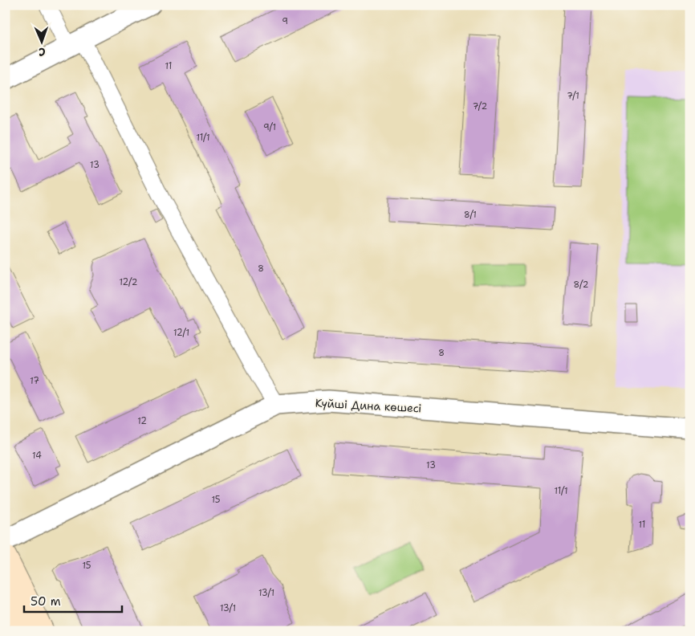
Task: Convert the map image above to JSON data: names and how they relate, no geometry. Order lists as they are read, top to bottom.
{
  "streets": {
    "street": ["Күйші Дина көшесі"]
  },
  "house_numbers": [
    "9",
    "11",
    "7/1",
    "7/2",
    "9/1",
    "11/1",
    "13",
    "8/1",
    "8",
    "12/2",
    "8/2",
    "12/1",
    "8",
    "17",
    "12",
    "14",
    "13",
    "11/1",
    "15",
    "11",
    "15",
    "13/1",
    "13/1"
  ],
  "scale_bar": "50 m",
  "north": "bottom"
}
